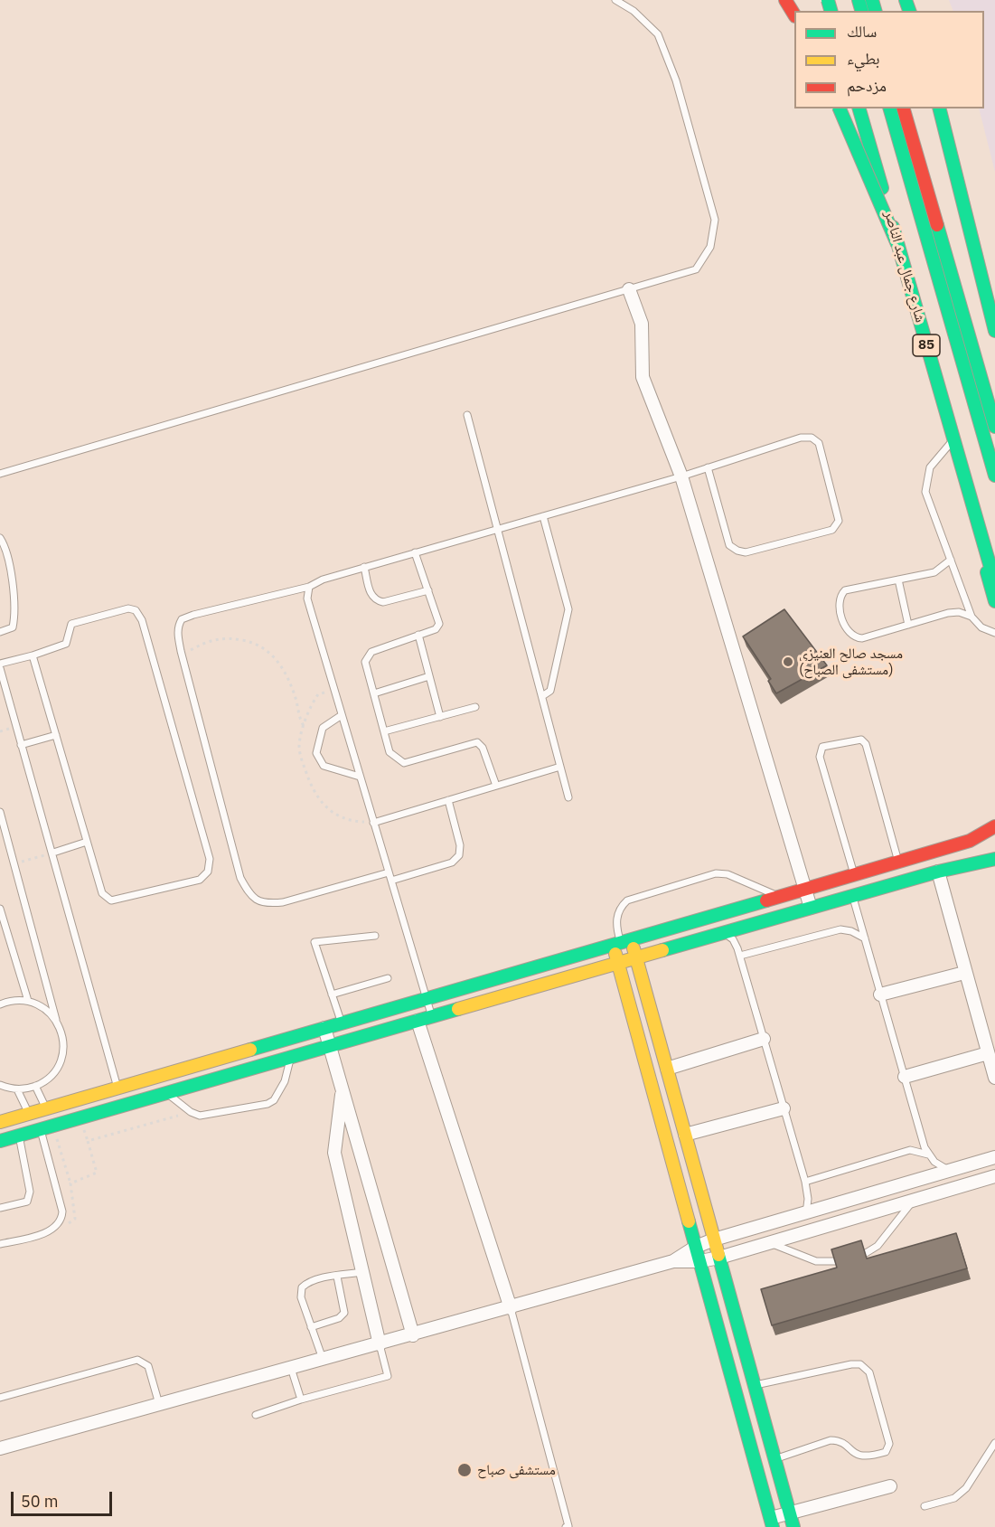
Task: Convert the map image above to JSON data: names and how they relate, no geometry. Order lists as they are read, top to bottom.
{
  "streets": {
    "main road": ["شارع جمال عبد الناصر", "85"]
  },
  "places": ["مسجد صالح العنيزي (مستشفى الصباح)", "مستشفى صباح"],
  "legend": ["سالك", "بطيء", "مزدحم"],
  "scale_bar": "50 m"
}
